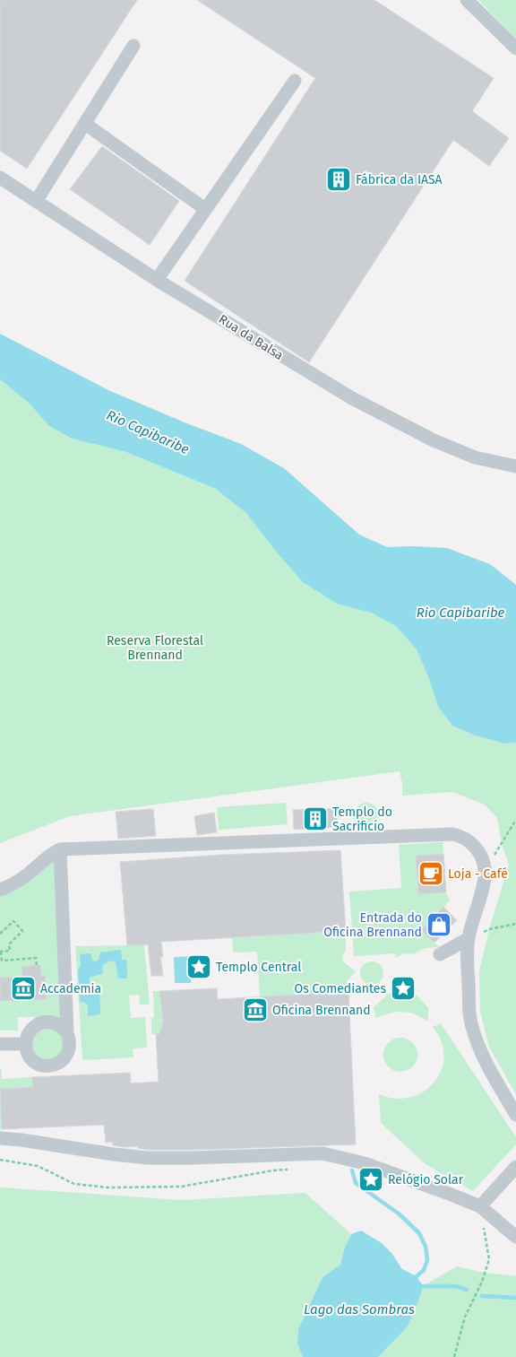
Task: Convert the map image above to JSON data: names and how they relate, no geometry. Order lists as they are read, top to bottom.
{
  "streets": {
    "lane": ["Rua da Balsa"]
  },
  "water": ["Rio Capibaribe", "Lago das Sombras"],
  "parks": ["Reserva Florestal Brennand"],
  "places": {
    "building": ["Fábrica da IASA", "Templo do Sacrificío"],
    "cafe": ["Loja - Café"],
    "shop": ["Entrada do Oficina Brennand"],
    "place": ["Templo Central", "Os Comediantes", "Relógio Solar"],
    "museum": ["Accademia", "Oficina Brennand"]
  }
}
